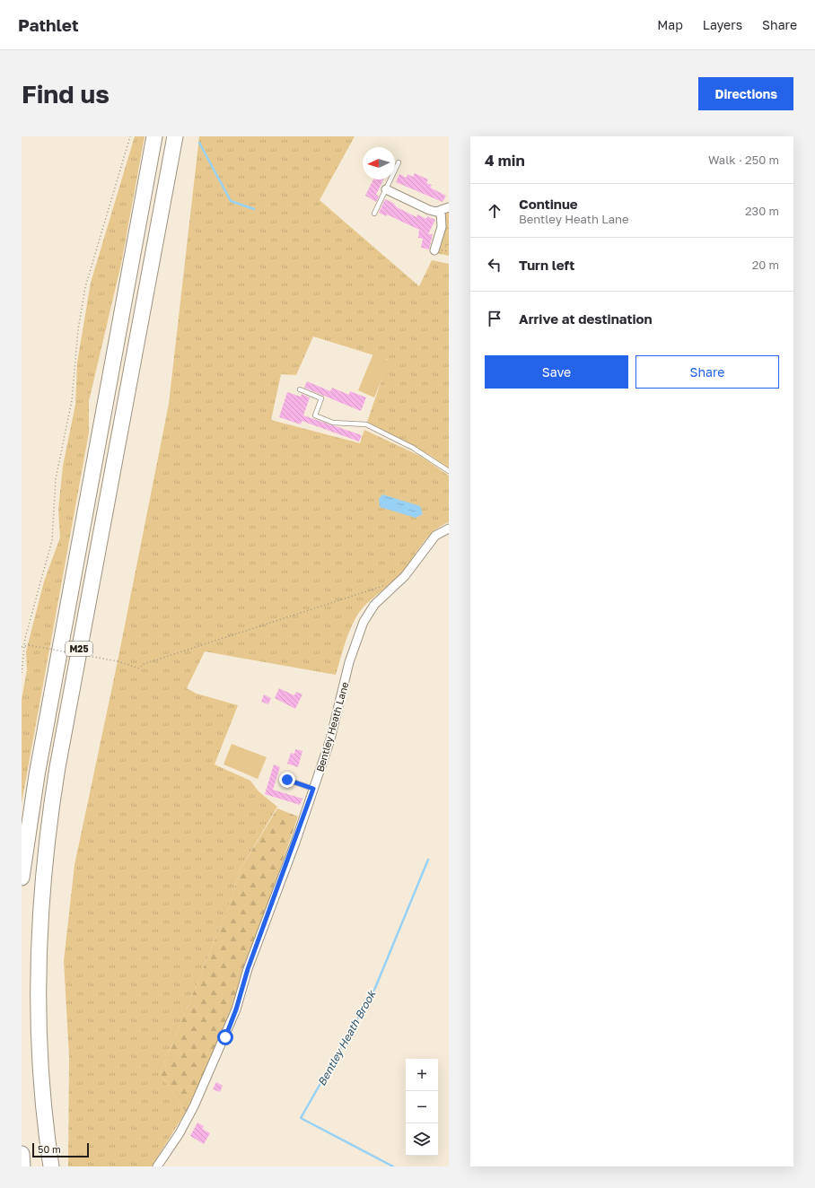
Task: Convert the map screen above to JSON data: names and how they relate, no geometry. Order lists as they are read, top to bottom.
{
  "streets": {
    "highway": ["M25"],
    "street": ["Bentley Heath Lane"]
  },
  "water": ["Bentley Heath Brook"],
  "scale_bar": "50 m",
  "north": "left",
  "page": {
    "header": "Pathlet",
    "nav": ["Map", "Layers", "Share"],
    "buttons": [
      "Directions",
      ["Save", "Share"]
    ],
    "title": "Find us",
    "heading": ["4 min", "Walk · 250 m"],
    "list": [
      ["Continue", "Bentley Heath Lane", "230 m"],
      ["Turn left", "20 m"],
      "Arrive at destination"
    ],
    "map_buttons": ["+", "−"],
    "scale": "50 m"
  }
}
